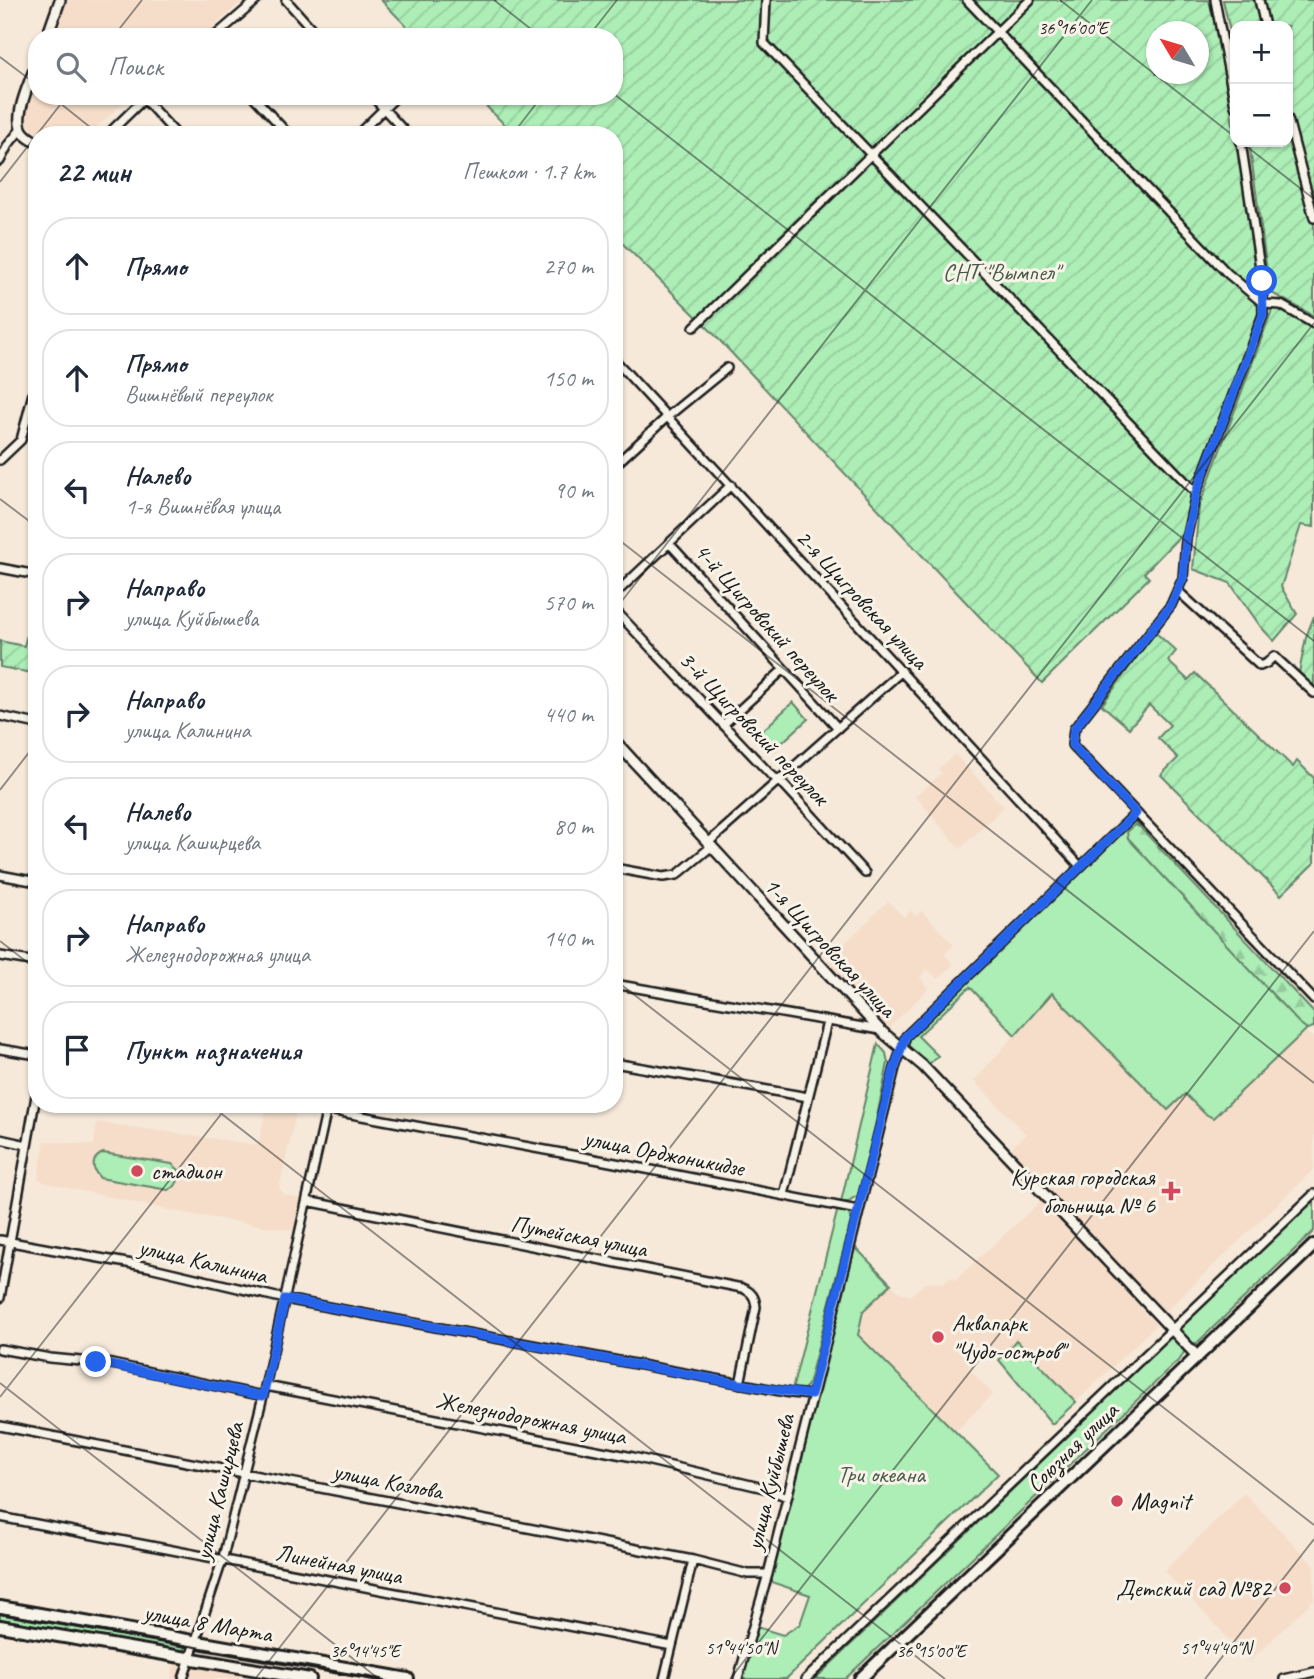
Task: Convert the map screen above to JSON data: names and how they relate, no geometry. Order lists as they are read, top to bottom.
{
  "streets": {
    "main road": ["Союзная улица", "улица 8 Марта"],
    "street": [
      "2-я Щигровская улица",
      "4-й Щигровский переулок",
      "3-й Щигровский переулок",
      "1-я Щигровская улица",
      "улица Орджоникидзе",
      "Путейская улица",
      "улица Калинина",
      "Железнодорожная улица",
      "улица Козлова",
      "улица Куйбышева",
      "улица Каширцева",
      "Линейная улица"
    ]
  },
  "crossings": [
    ["2-я Щигровская улица", "улица Куйбышева"],
    ["1-я Щигровская улица", "Союзная улица"],
    ["1-я Щигровская улица", "улица Куйбышева"],
    ["улица Орджоникидзе", "улица Куйбышева"],
    ["Путейская улица", "улица Калинина"],
    ["Путейская улица", "улица Каширцева"],
    ["улица Калинина", "улица Куйбышева"],
    ["улица Калинина", "улица Каширцева"],
    ["Железнодорожная улица", "улица Куйбышева"],
    ["Железнодорожная улица", "улица Каширцева"],
    ["улица Козлова", "улица Куйбышева"],
    ["улица Козлова", "улица Каширцева"],
    ["улица Каширцева", "Линейная улица"],
    ["улица Каширцева", "улица 8 Марта"]
  ],
  "parks": ["СНТ \"Вымпел\"", "Три океана"],
  "places": {
    "other": [
      "стадион",
      "Аквапарк \"Чудо-остров\"",
      "Magnit",
      "Детский сад №82"
    ],
    "health": ["Курская городская больница № 6"]
  },
  "north": "top left",
  "page": {
    "map_buttons": ["+", "−"],
    "search": "Поиск",
    "heading": ["22 мин", "Пешком · 1.7 km"],
    "list": [
      ["Прямо", "270 m"],
      ["Прямо", "Вишнёвый переулок", "150 m"],
      ["Налево", "1-я Вишнёвая улица", "90 m"],
      ["Направо", "улица Куйбышева", "570 m"],
      ["Направо", "улица Калинина", "440 m"],
      ["Налево", "улица Каширцева", "80 m"],
      ["Направо", "Железнодорожная улица", "140 m"],
      "Пункт назначения"
    ]
  },
  "coordinates": [
    "36°16'00\"E",
    "51°44'50\"N",
    "51°44'40\"N",
    "36°14'45\"E",
    "36°15'00\"E"
  ]
}
